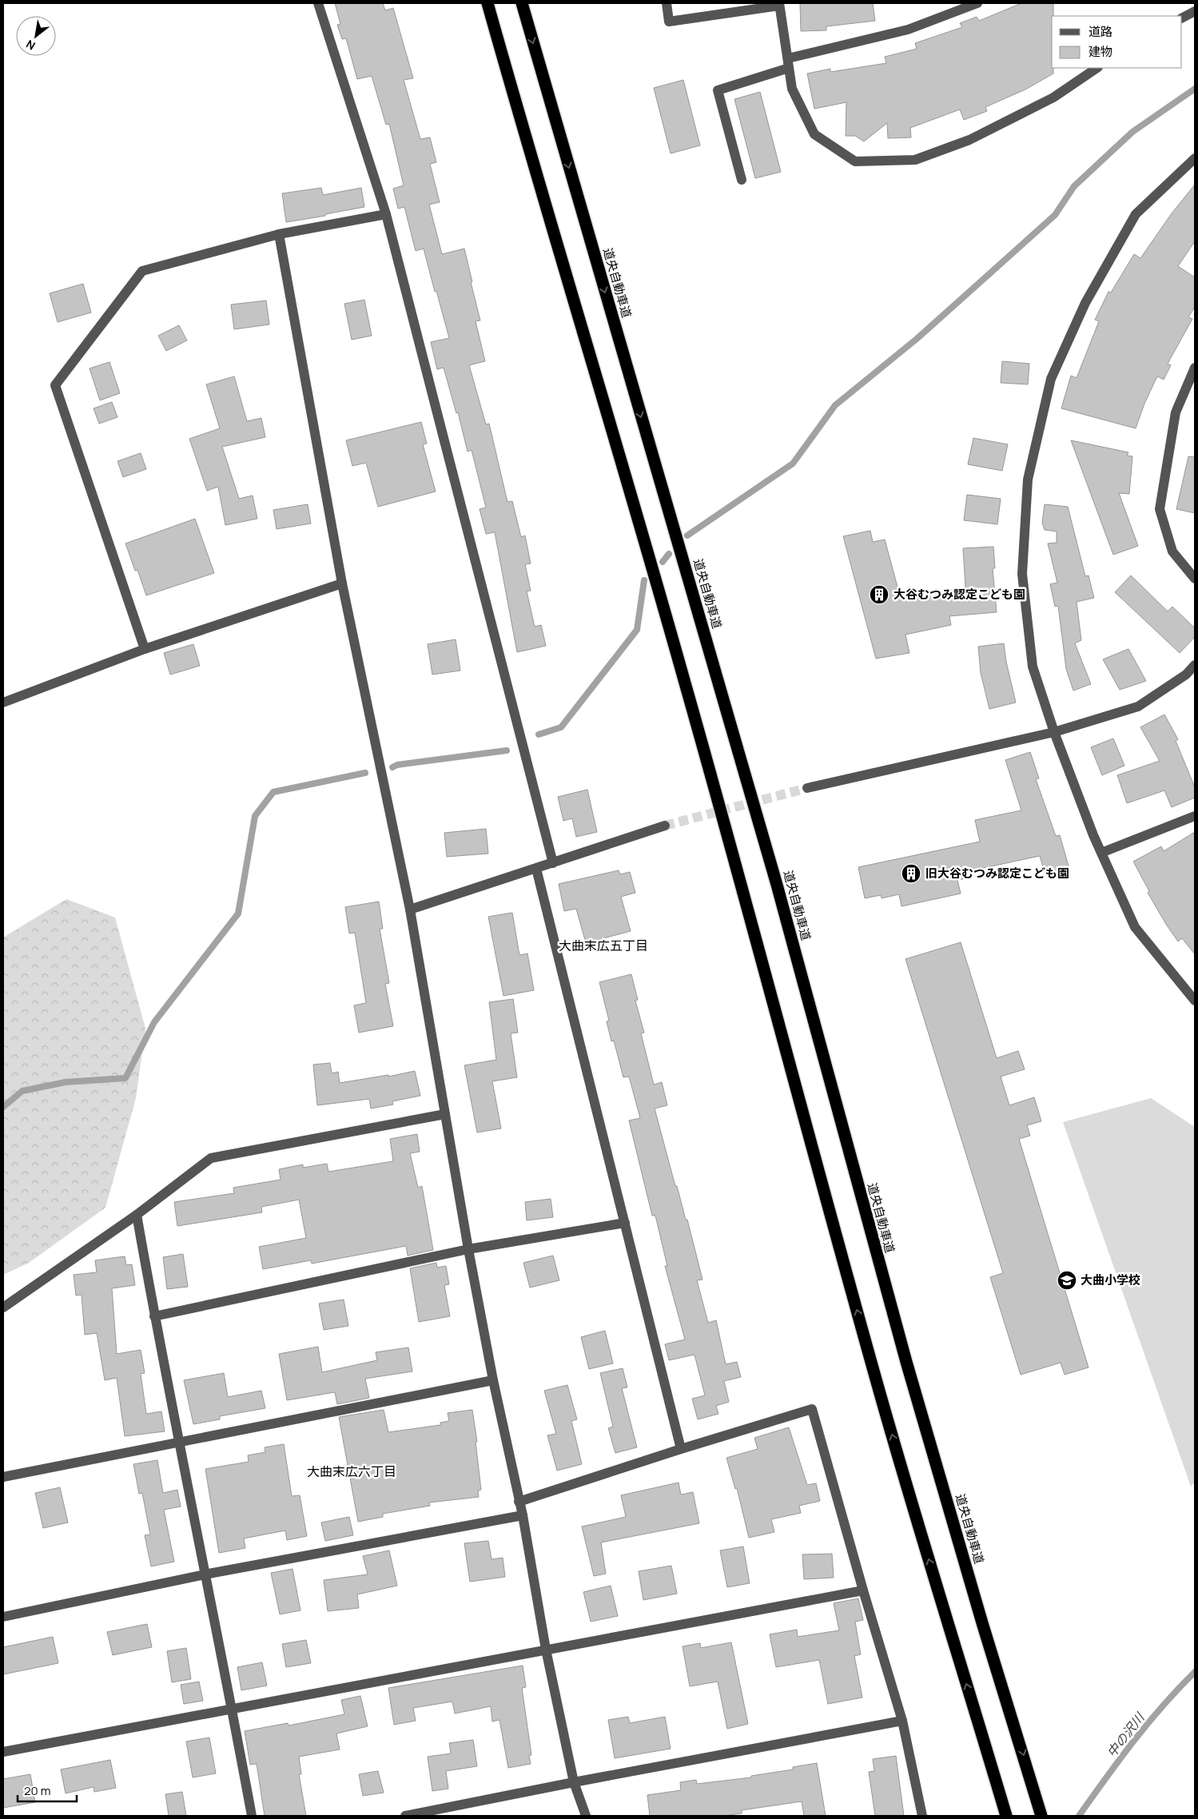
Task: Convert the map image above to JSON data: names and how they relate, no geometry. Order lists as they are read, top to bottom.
{
  "streets": {
    "highway": ["道央自動車道"]
  },
  "districts": ["大曲末広五丁目", "大曲末広六丁目"],
  "water": ["中の沢川"],
  "places": {
    "building": ["大谷むつみ認定こども園", "旧大谷むつみ認定こども園"],
    "school or university": ["大曲小学校"]
  },
  "legend": ["道路", "建物"],
  "scale_bar": "20 m",
  "north": "bottom left"
}
